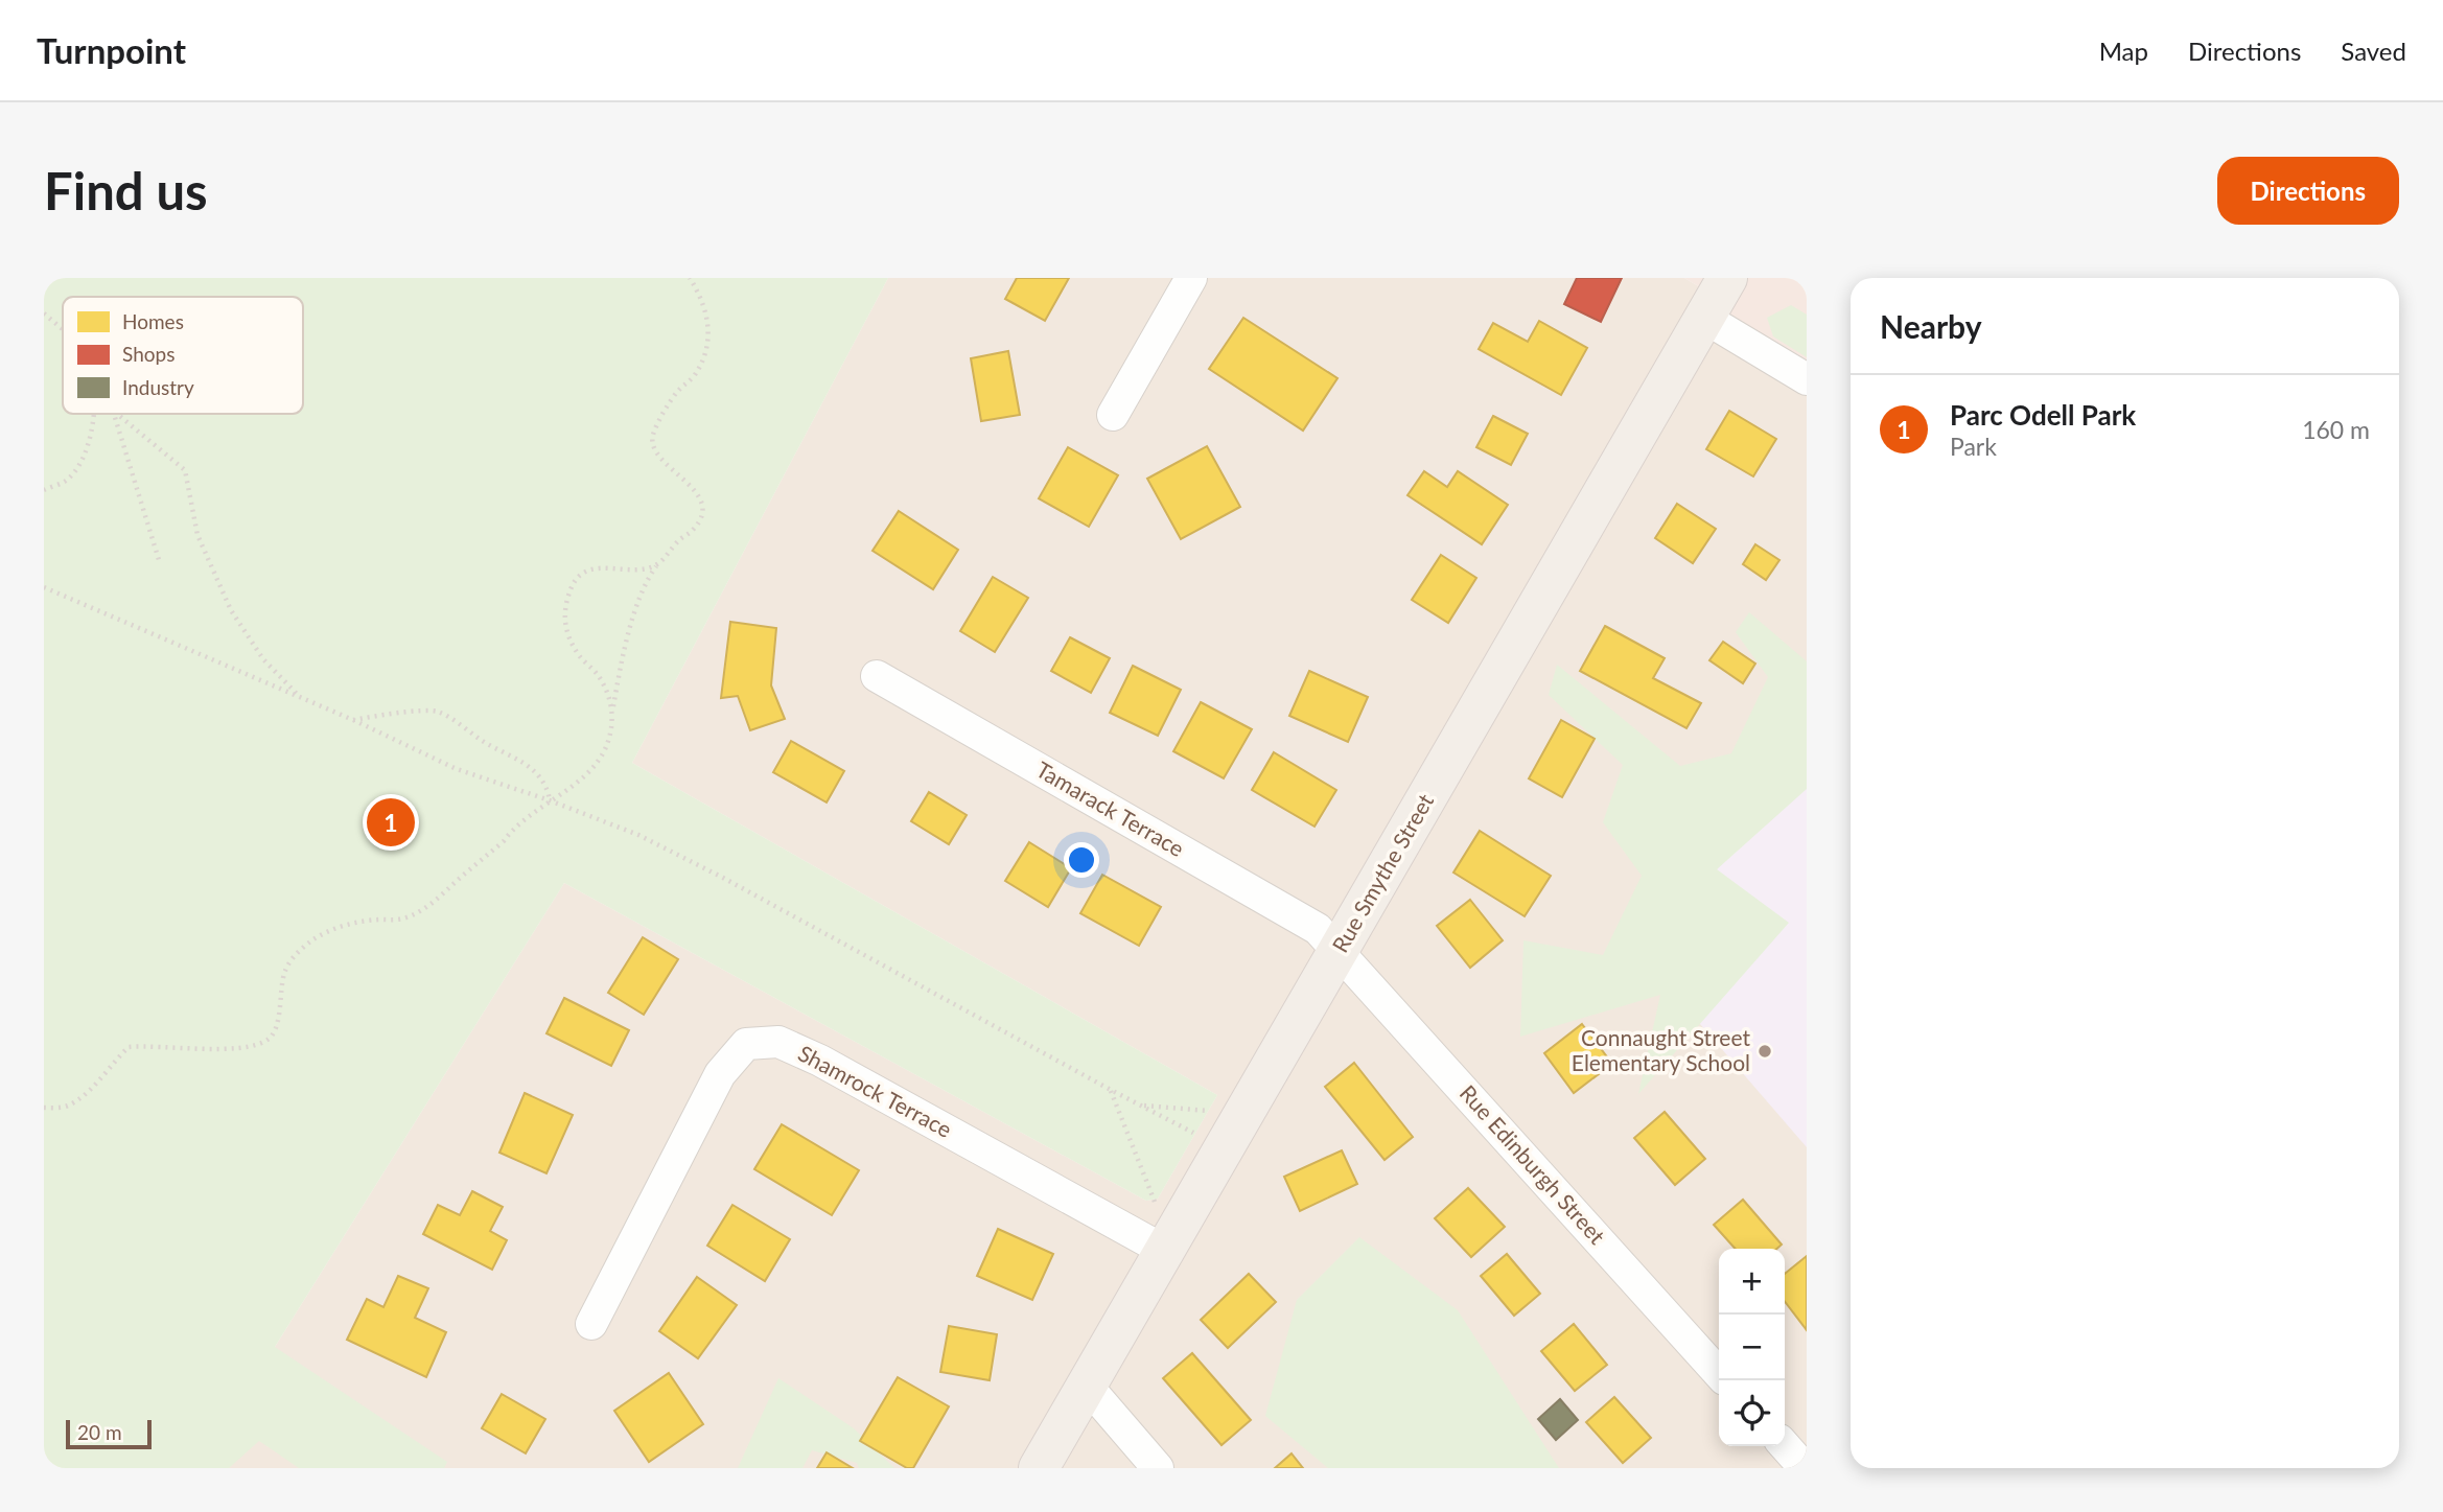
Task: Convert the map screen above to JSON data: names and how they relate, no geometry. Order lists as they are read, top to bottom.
{
  "streets": {
    "main road": ["Rue Smythe Street"],
    "street": ["Tamarack Terrace", "Shamrock Terrace", "Rue Edinburgh Street"]
  },
  "crossings": [
    ["Tamarack Terrace", "Rue Smythe Street"],
    ["Tamarack Terrace", "Rue Edinburgh Street"],
    ["Rue Smythe Street", "Shamrock Terrace"],
    ["Rue Smythe Street", "Rue Edinburgh Street"]
  ],
  "places": ["Connaught Street Elementary School"],
  "legend": ["Homes", "Shops", "Industry"],
  "scale_bar": "20 m",
  "page": {
    "header": "Turnpoint",
    "nav": ["Map", "Directions", "Saved"],
    "buttons": "Directions",
    "title": "Find us",
    "heading": "Nearby",
    "list": [
      {
        "mark": "1",
        "name": "Parc Odell Park",
        "note": "Park",
        "value": "160 m"
      }
    ],
    "pins": "1",
    "map_buttons": ["+", "−"],
    "scale": "20 m"
  }
}
